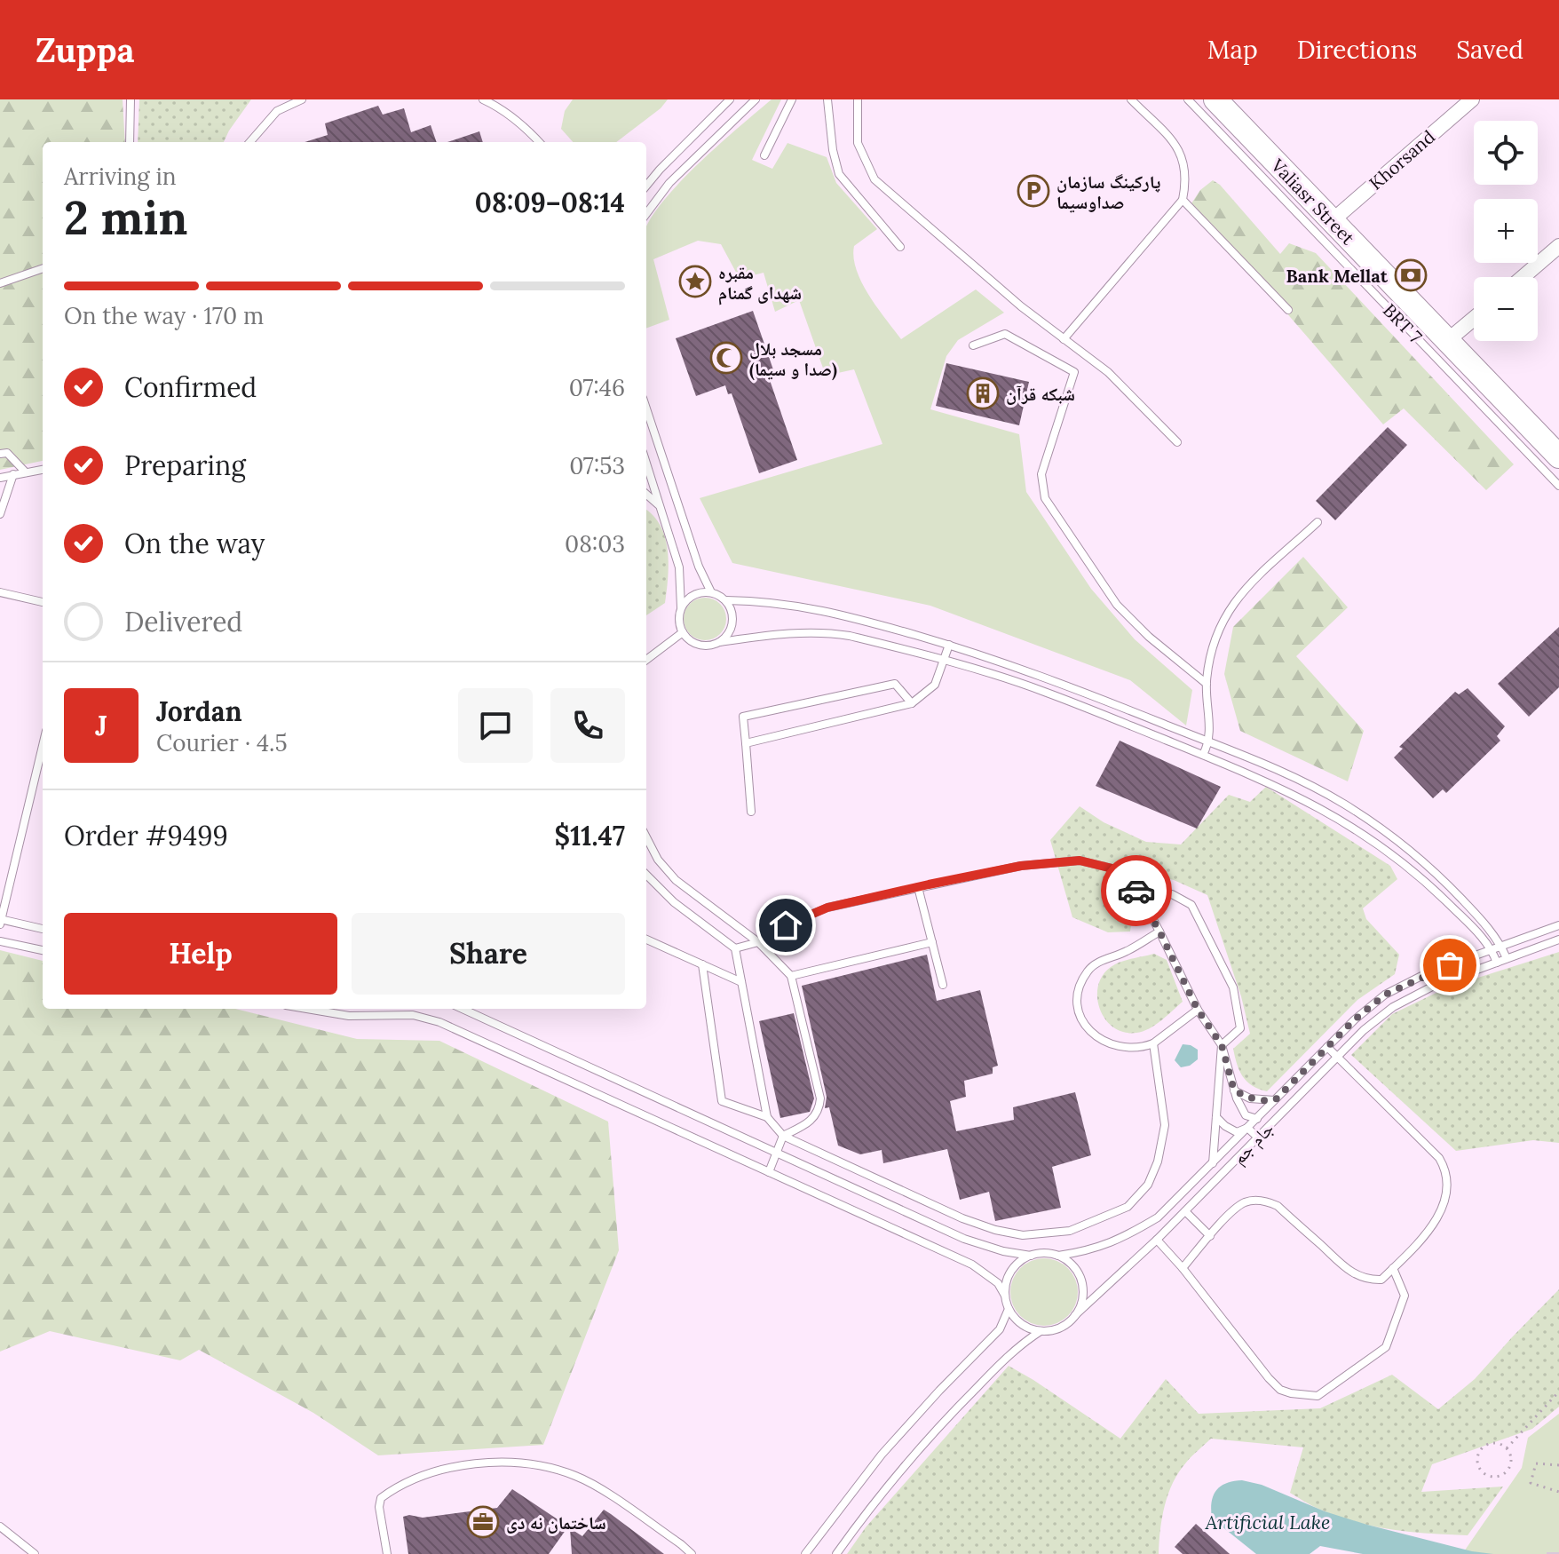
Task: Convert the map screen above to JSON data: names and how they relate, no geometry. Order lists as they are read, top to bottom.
{
  "streets": {
    "main road": ["Valiasr Street"],
    "street": ["Khorsand"],
    "lane": ["BRT 7", "جام جم"]
  },
  "crossings": [
    ["Khorsand", "Valiasr Street"]
  ],
  "water": ["Artificial Lake"],
  "places": {
    "parking": ["پارکینگ سازمان صداوسیما"],
    "bank": ["Bank Mellat"],
    "place": ["مقبره شهدای گمنام"],
    "mosque": ["مسجد بلال (صدا و سیما)"],
    "building": ["شبکه قرآن"],
    "office": ["ساختمان نه دی"]
  },
  "page": {
    "header": "Zuppa",
    "nav": ["Map", "Directions", "Saved"],
    "map_buttons": ["+", "−"],
    "heading": ["2 min", "Arriving in", "08:09–08:14"],
    "panel": [
      "Jordan",
      "Courier · 4.5",
      "Order #9499",
      "$11.47"
    ],
    "bar": "On the way · 170 m",
    "list": [
      ["Confirmed", "07:46"],
      ["Preparing", "07:53"],
      ["On the way", "08:03"],
      "Delivered"
    ],
    "round": "J",
    "buttons": ["Help", "Share"]
  }
}
